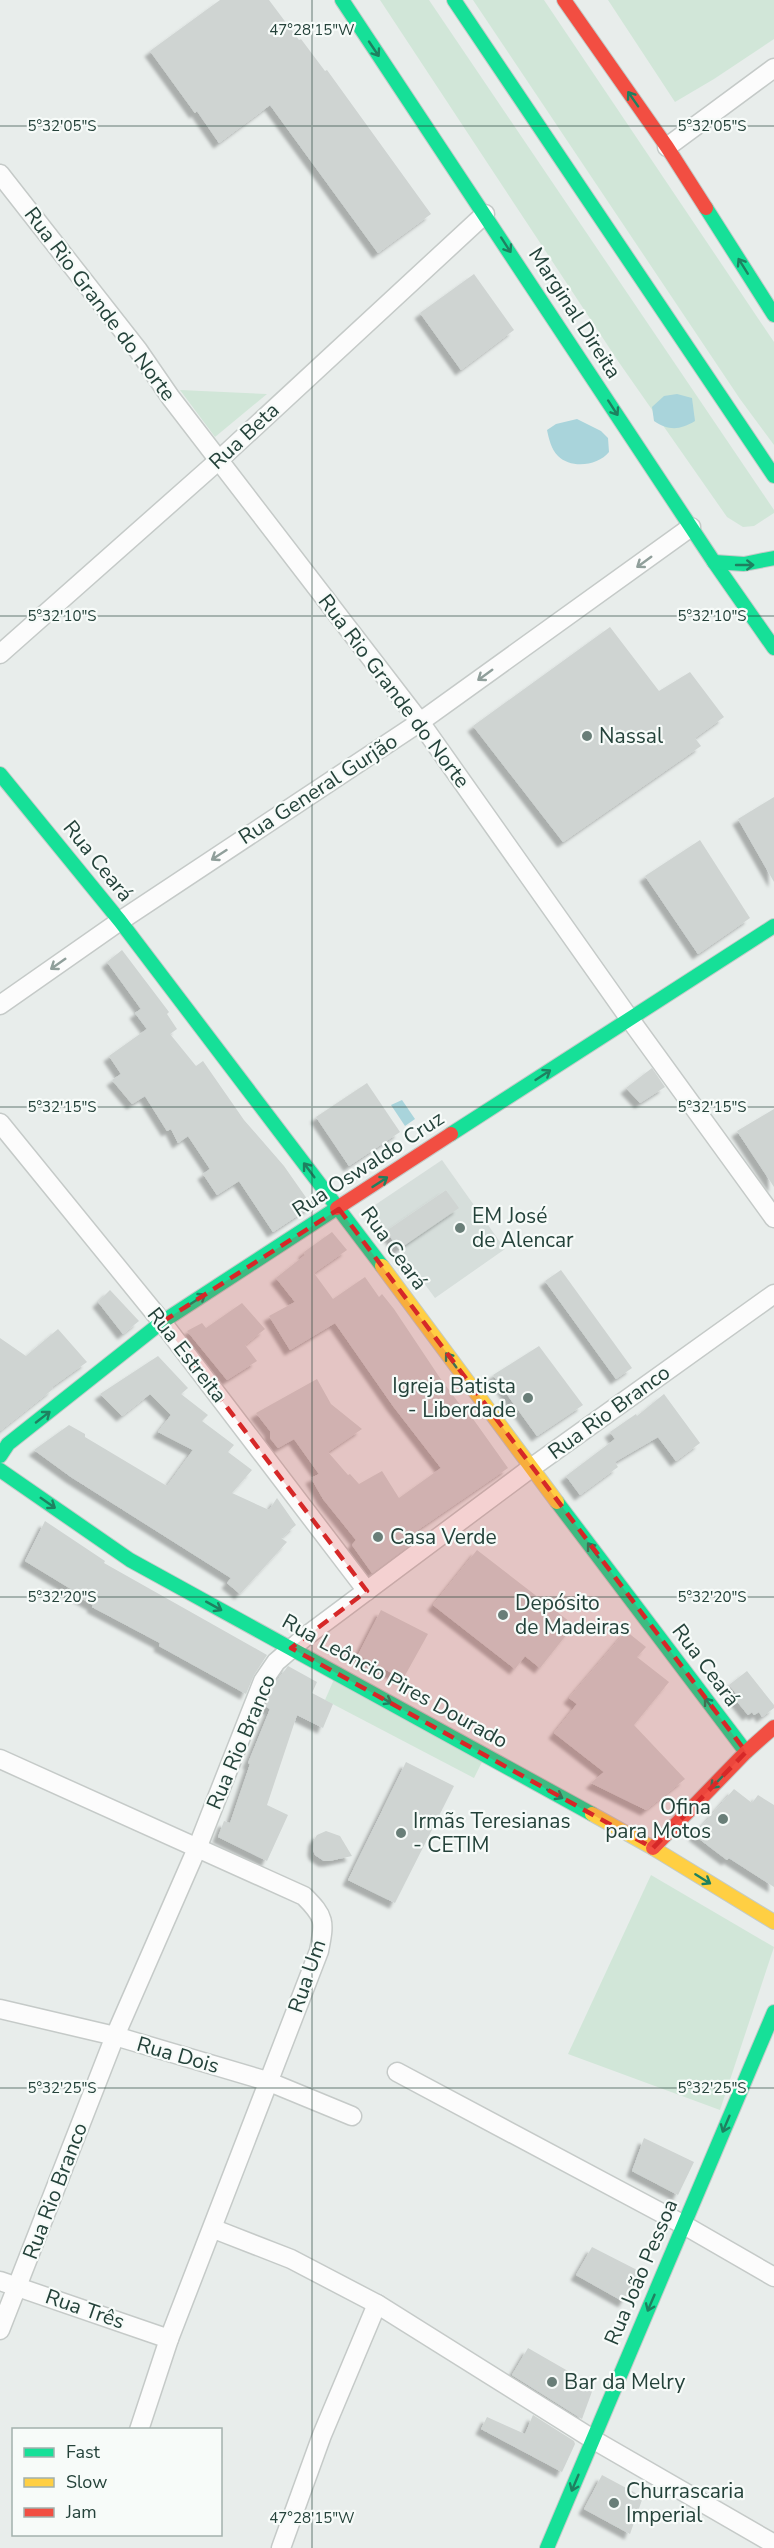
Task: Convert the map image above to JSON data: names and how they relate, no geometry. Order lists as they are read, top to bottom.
{
  "streets": {
    "main road": [
      "Marginal Direita",
      "Rua Ceará",
      "Rua Oswaldo Cruz",
      "Rua Leôncio Pires Dourado",
      "Rua João Pessoa"
    ],
    "street": [
      "Rua Rio Grande do Norte",
      "Rua Beta",
      "Rua General Gurjão",
      "Rua Estreita",
      "Rua Rio Branco",
      "Rua Um",
      "Rua Dois",
      "Rua Três"
    ]
  },
  "crossings": [
    ["Rua Rio Grande do Norte", "Rua Beta"],
    ["Rua Rio Grande do Norte", "Rua General Gurjão"],
    ["Rua Rio Grande do Norte", "Rua Oswaldo Cruz"],
    ["Marginal Direita", "Rua Beta"],
    ["Marginal Direita", "Rua General Gurjão"],
    ["Rua General Gurjão", "Rua Ceará"],
    ["Rua Ceará", "Rua Oswaldo Cruz"],
    ["Rua Ceará", "Rua Rio Branco"],
    ["Rua Oswaldo Cruz", "Rua Estreita"],
    ["Rua Estreita", "Rua Rio Branco"],
    ["Rua Rio Branco", "Rua Leôncio Pires Dourado"],
    ["Rua Rio Branco", "Rua Um"],
    ["Rua Rio Branco", "Rua Dois"],
    ["Rua Rio Branco", "Rua Três"],
    ["Rua Um", "Rua Dois"],
    ["Rua Um", "Rua Três"]
  ],
  "one_way": [
    "Rua General Gurjão",
    "Rua Ceará",
    "Rua Oswaldo Cruz",
    "Rua Leôncio Pires Dourado",
    "Rua João Pessoa"
  ],
  "places": [
    "Nassal",
    "EM José de Alencar",
    "Igreja Batista - Liberdade",
    "Casa Verde",
    "Depósito de Madeiras",
    "Ofina para Motos",
    "Irmãs Teresianas - CETIM",
    "Bar da Melry",
    "Churrascaria Imperial"
  ],
  "legend": ["Fast", "Slow", "Jam"],
  "coordinates": [
    "47°28'15\"W",
    "5°32'05\"S",
    "5°32'10\"S",
    "5°32'15\"S",
    "5°32'20\"S",
    "5°32'25\"S"
  ]
}
